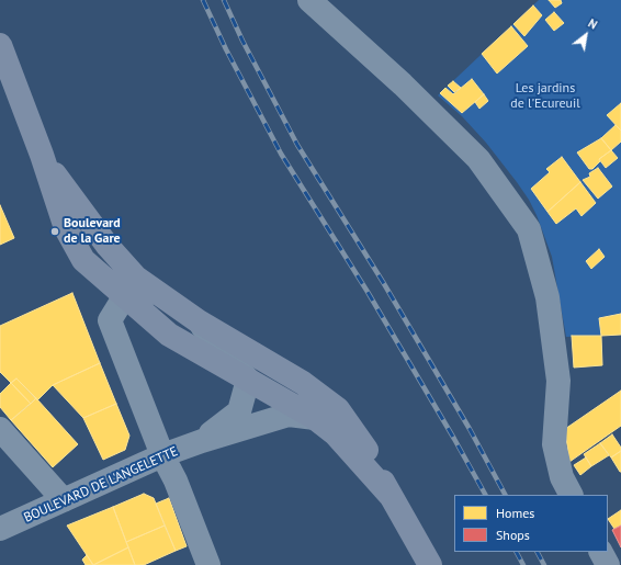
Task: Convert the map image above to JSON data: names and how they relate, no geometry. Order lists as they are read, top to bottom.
{
  "streets": {
    "main road": ["BOULEVARD DE L'ANGELETTE"]
  },
  "parks": ["Les jardins de l'Ecureuil"],
  "places": ["Boulevard de la Gare"],
  "legend": ["Homes", "Shops"],
  "north": "top right"
}
